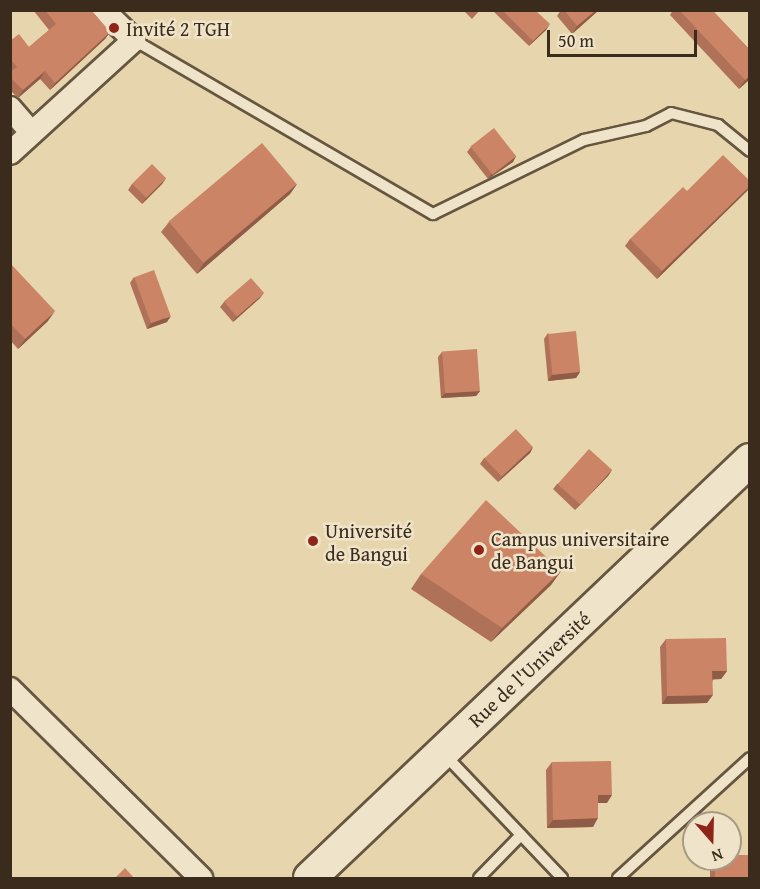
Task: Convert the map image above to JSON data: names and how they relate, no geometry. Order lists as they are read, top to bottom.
{
  "streets": {
    "street": ["Rue de l'Université"]
  },
  "places": ["Invité 2 TGH", "Université de Bangui", "Campus universitaire de Bangui"],
  "scale_bar": "50 m",
  "north": "bottom"
}
